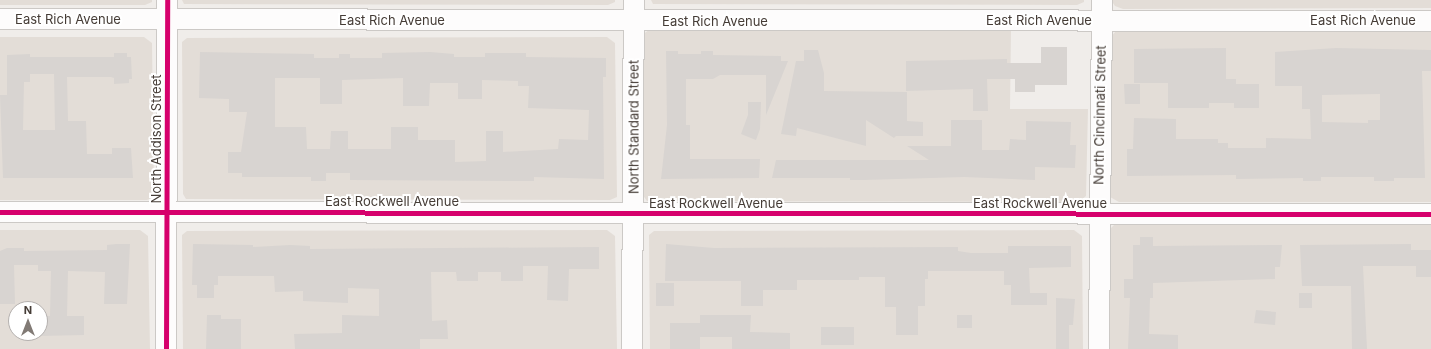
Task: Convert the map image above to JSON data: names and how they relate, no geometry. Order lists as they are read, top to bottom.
{
  "streets": {
    "street": [
      "East Rich Avenue",
      "North Cincinnati Street",
      "North Standard Street",
      "North Addison Street",
      "East Rockwell Avenue"
    ]
  },
  "crossings": [
    ["East Rich Avenue", "North Cincinnati Street"],
    ["East Rich Avenue", "North Standard Street"],
    ["East Rich Avenue", "North Addison Street"],
    ["North Cincinnati Street", "East Rockwell Avenue"],
    ["North Standard Street", "East Rockwell Avenue"],
    ["North Addison Street", "East Rockwell Avenue"]
  ],
  "north": "top"
}
